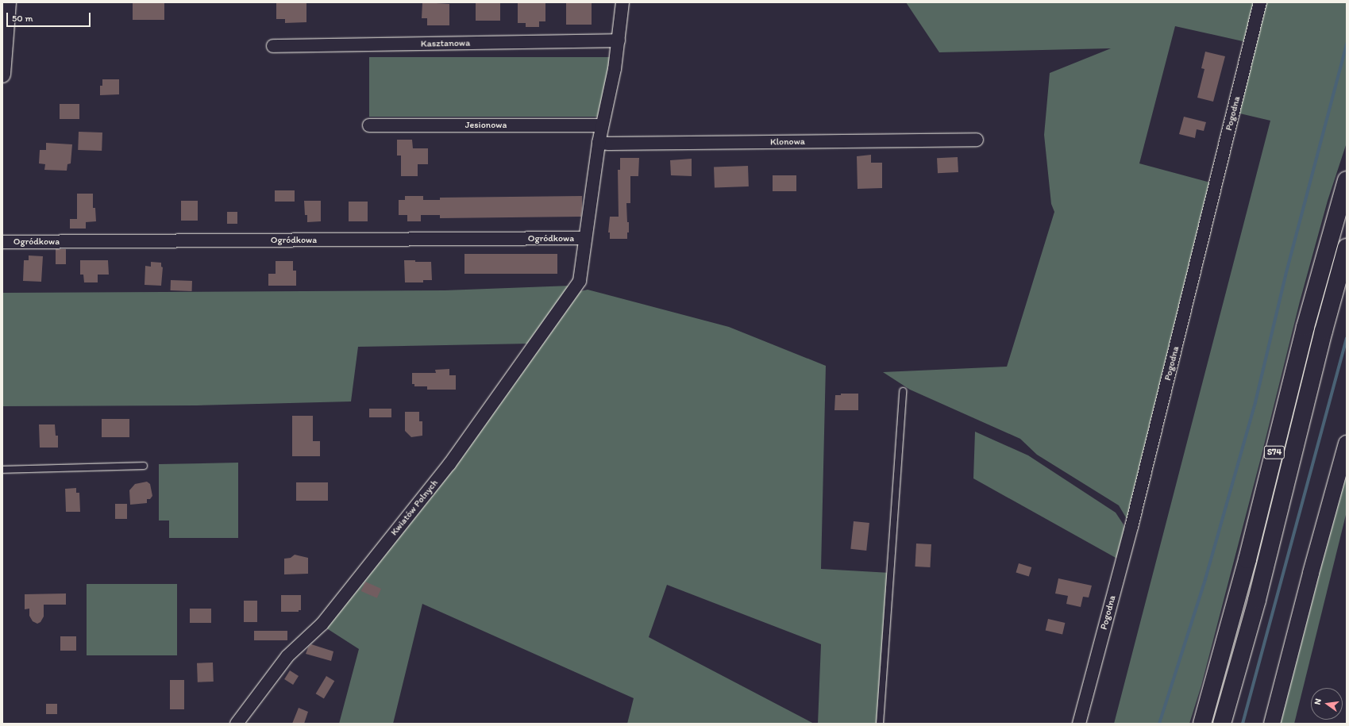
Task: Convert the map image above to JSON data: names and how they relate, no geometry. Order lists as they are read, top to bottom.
{
  "streets": {
    "highway": ["S74"],
    "street": [
      "Kasztanowa",
      "Pogodna",
      "Jesionowa",
      "Klonowa",
      "Ogródkowa",
      "Kwiatów Polnych"
    ]
  },
  "crossings": [
    ["Ogródkowa", "Kwiatów Polnych"]
  ],
  "scale_bar": "50 m",
  "north": "left"
}
